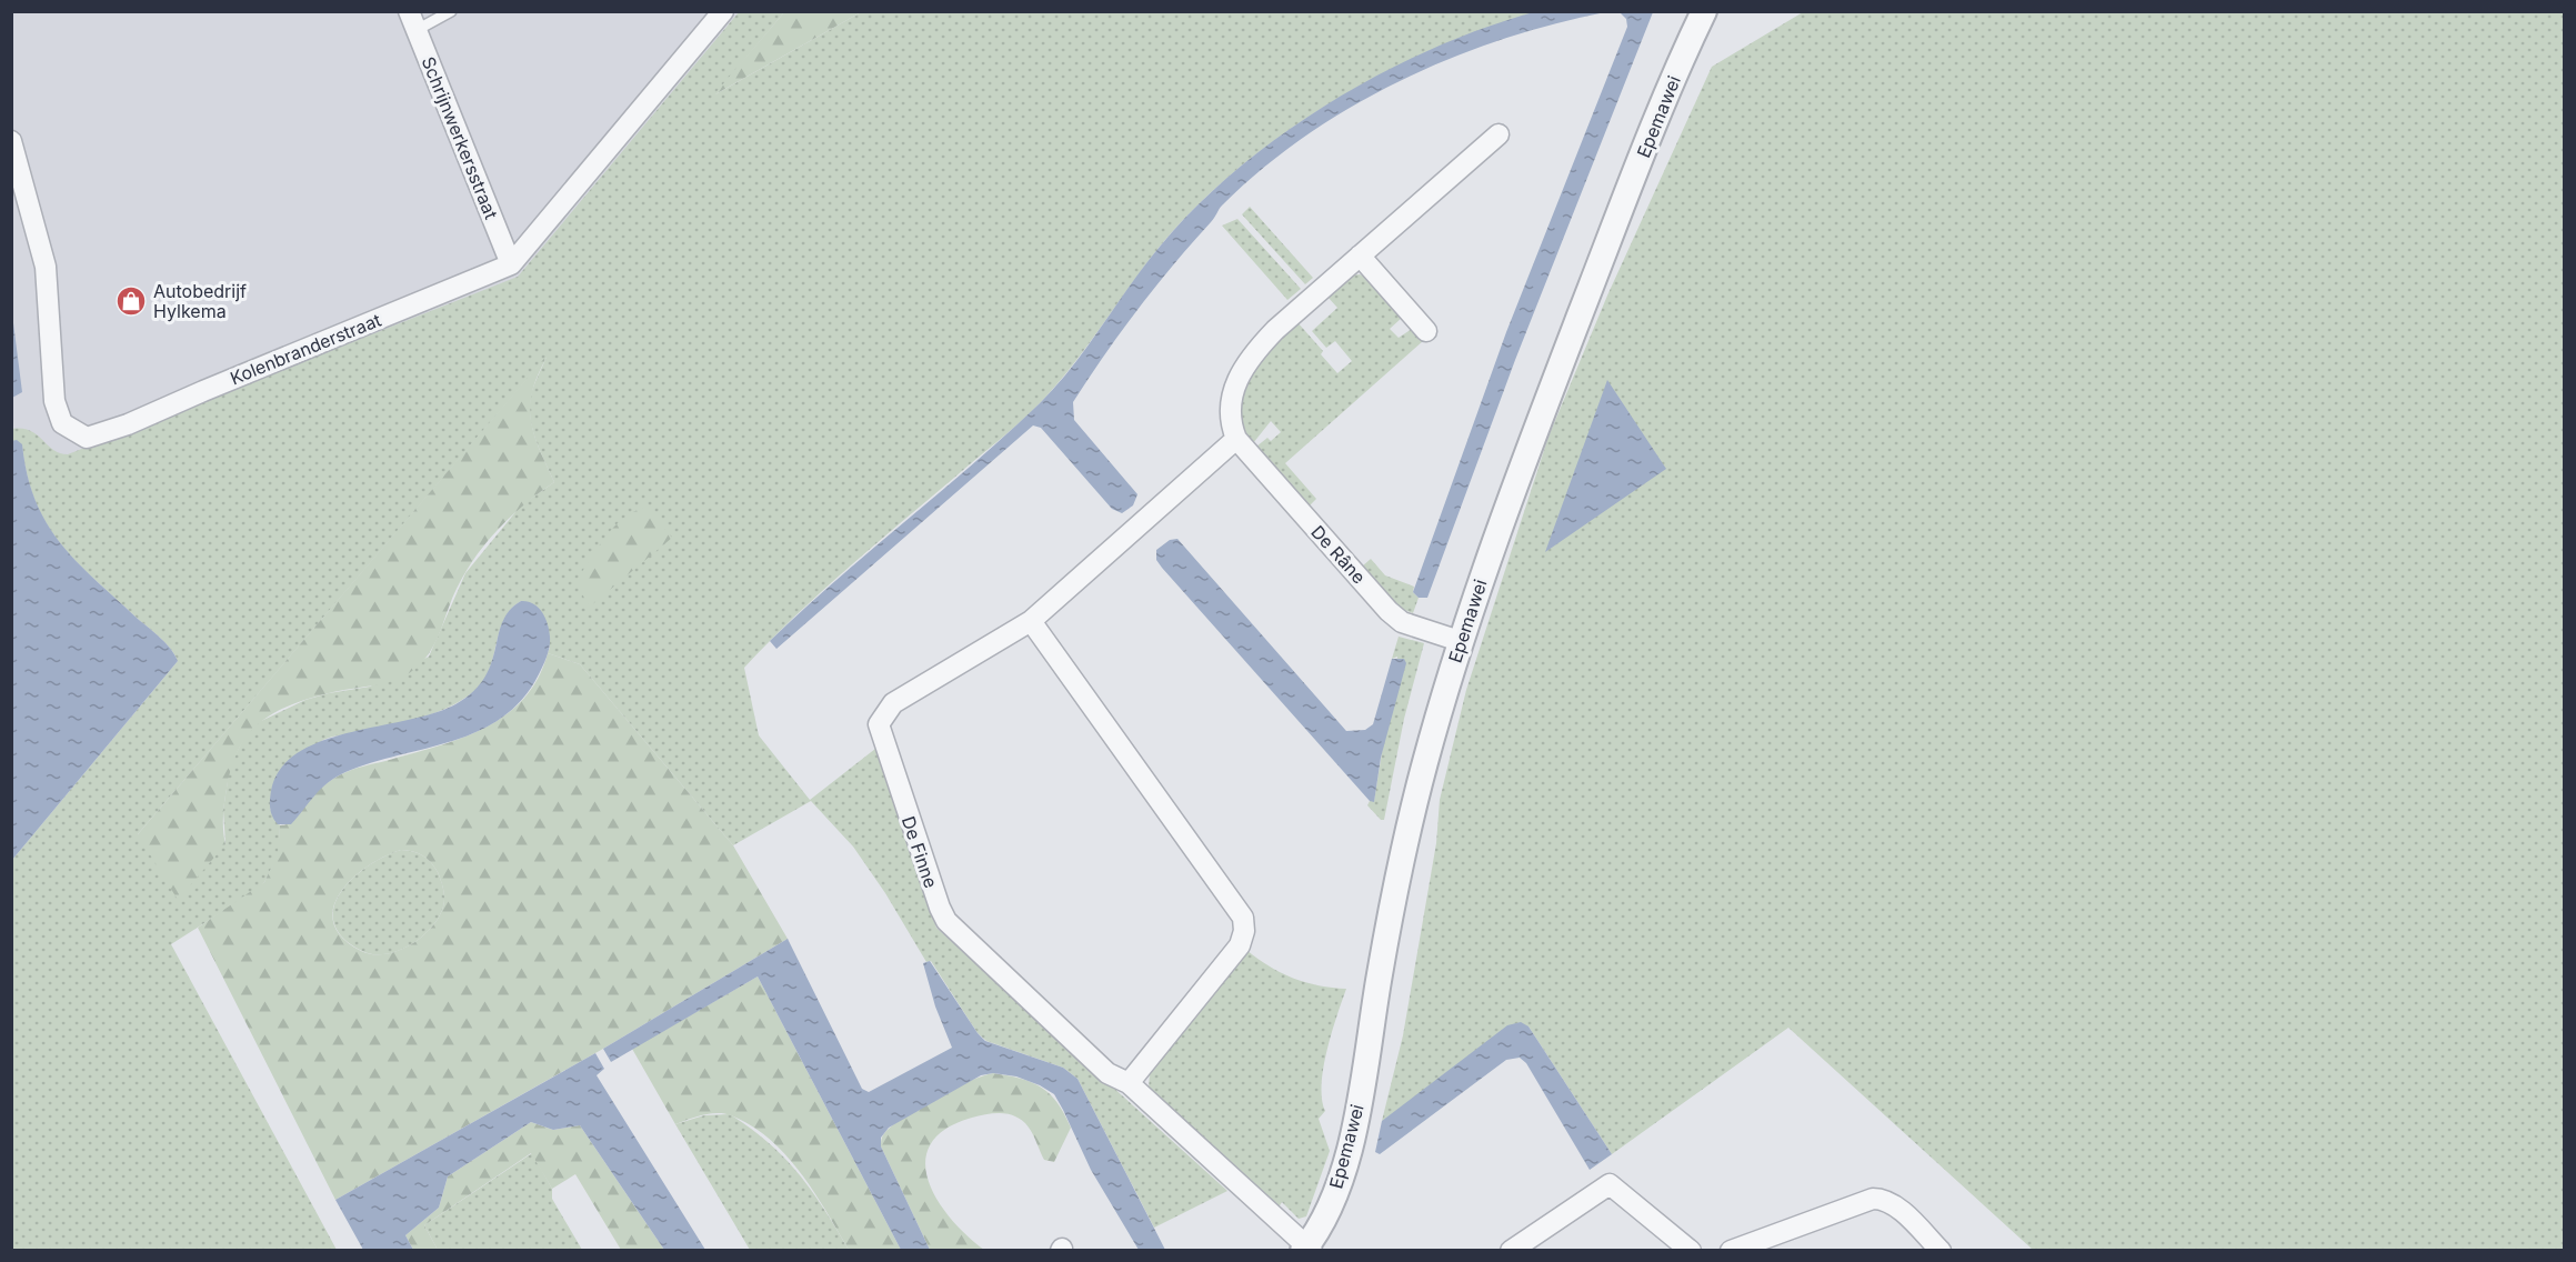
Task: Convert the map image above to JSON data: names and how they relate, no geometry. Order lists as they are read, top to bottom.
{
  "streets": {
    "street": [
      "Epemawei",
      "Schrijnwerkersstraat",
      "Kolenbranderstraat",
      "De Râne",
      "De Finne"
    ]
  },
  "crossings": [
    ["Epemawei", "De Râne"],
    ["Epemawei", "De Finne"],
    ["Schrijnwerkersstraat", "Kolenbranderstraat"],
    ["De Râne", "De Finne"]
  ],
  "places": {
    "shop": ["Autobedrijf Hylkema"]
  }
}
